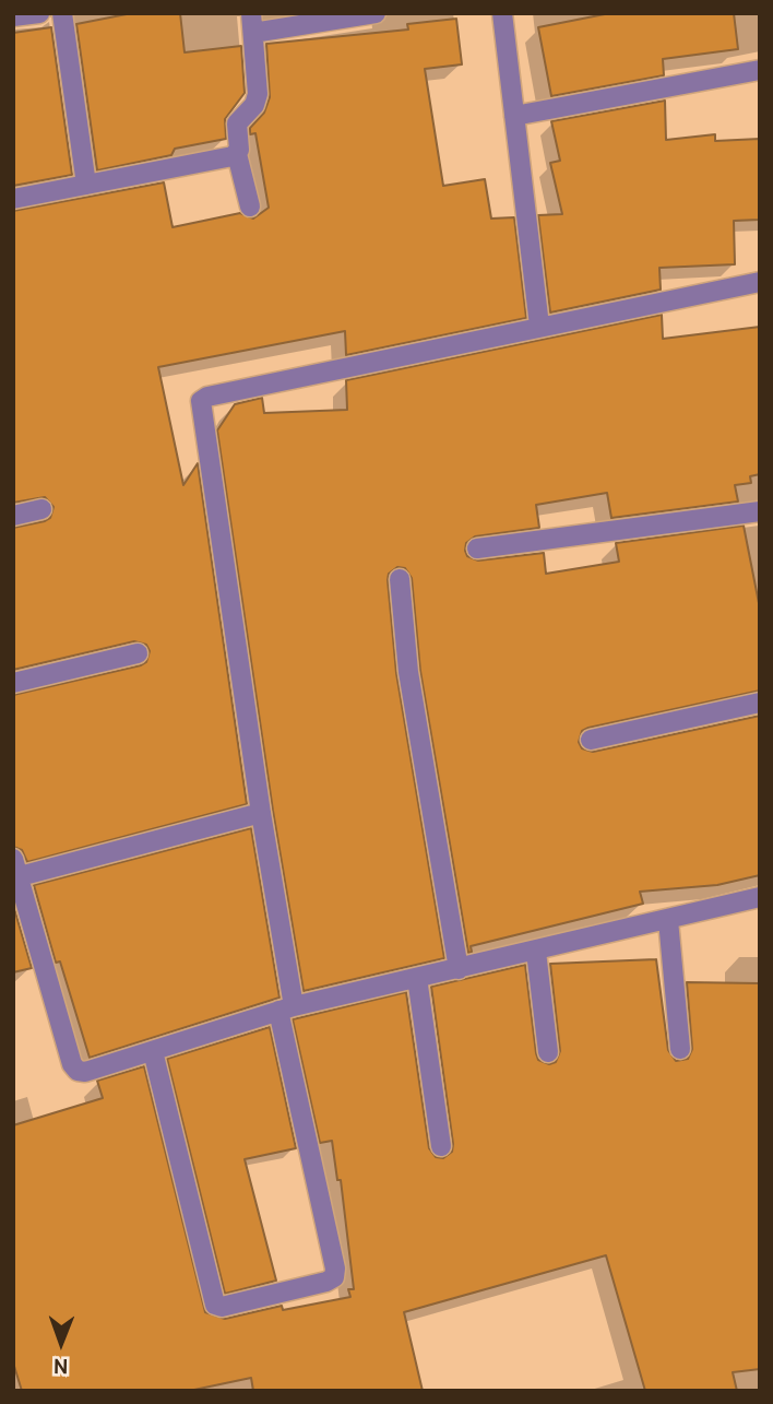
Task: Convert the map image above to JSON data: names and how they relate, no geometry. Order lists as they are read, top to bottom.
{
  "north": "bottom"
}
